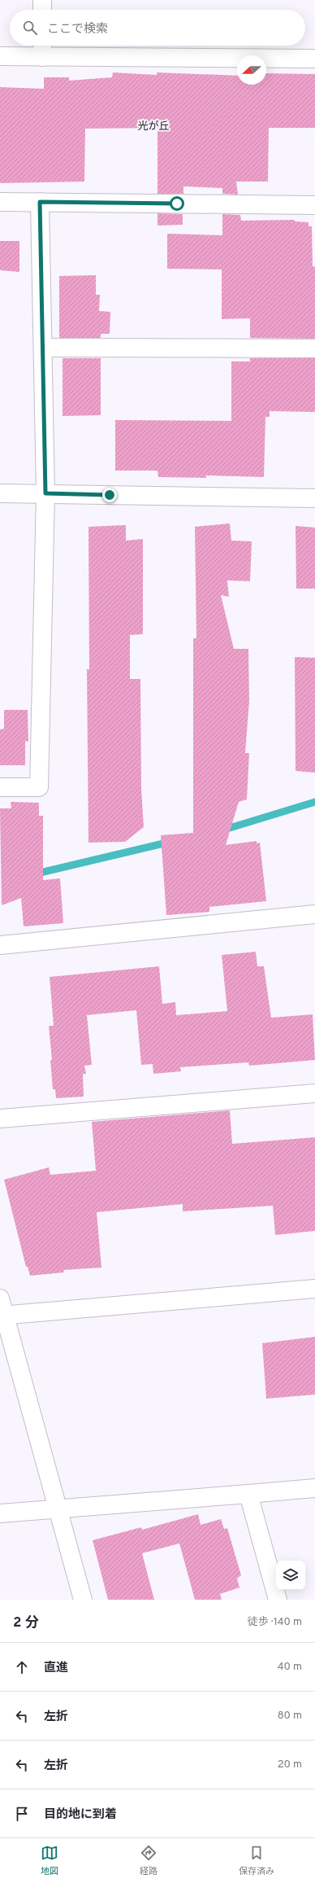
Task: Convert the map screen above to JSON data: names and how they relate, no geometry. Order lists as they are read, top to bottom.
{
  "districts": ["光が丘"],
  "north": "left",
  "page": {
    "search": "ここで検索",
    "heading": ["2 分", "徒歩 · 140 m"],
    "list": [
      ["直進", "40 m"],
      ["左折", "80 m"],
      ["左折", "20 m"],
      "目的地に到着"
    ],
    "nav": ["地図", "経路", "保存済み"]
  }
}
